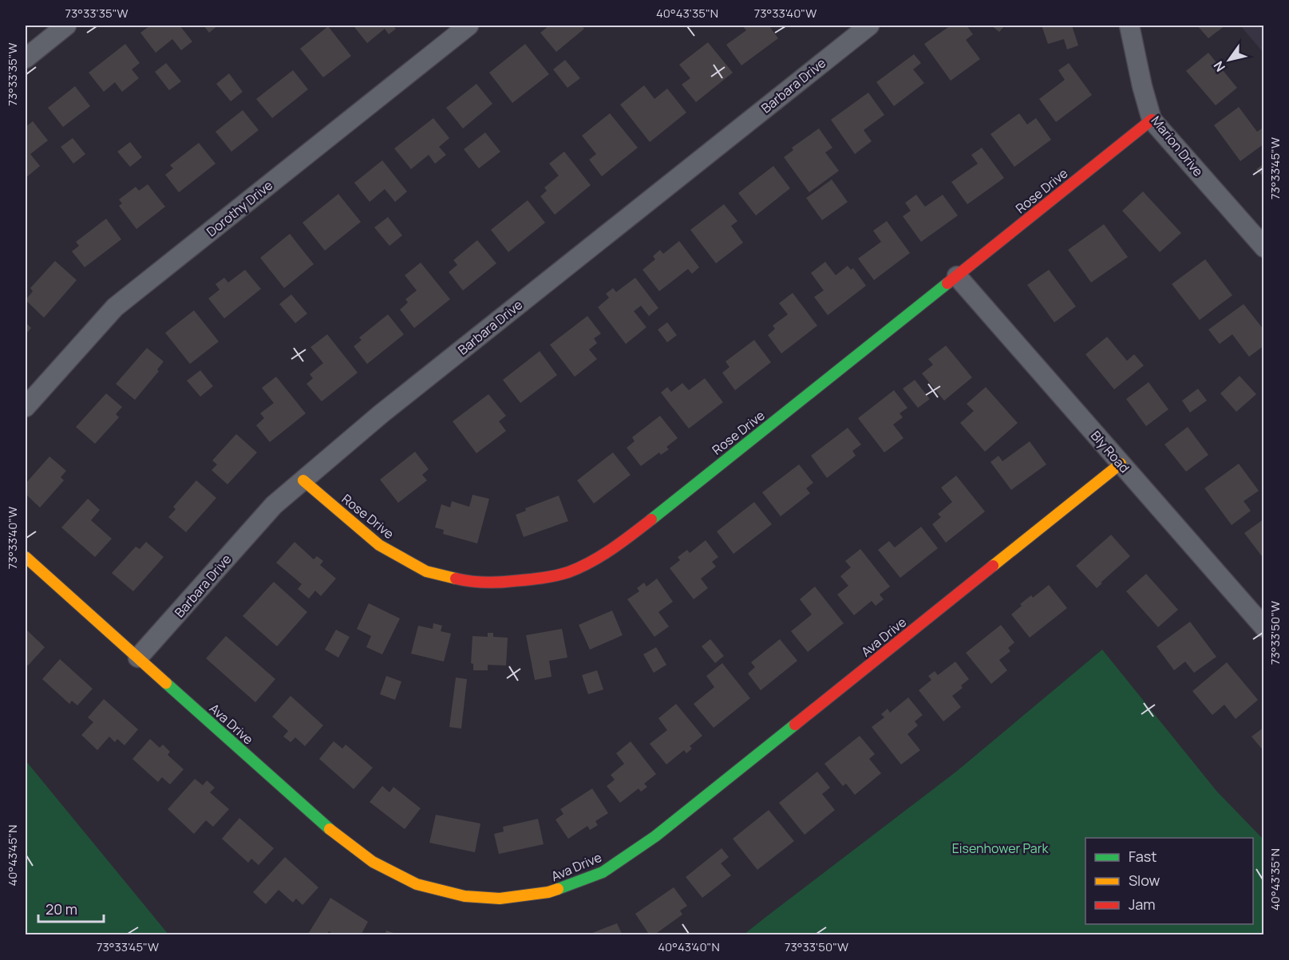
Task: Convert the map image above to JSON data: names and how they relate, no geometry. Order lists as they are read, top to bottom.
{
  "streets": {
    "street": [
      "Barbara Drive",
      "Marion Drive",
      "Rose Drive",
      "Dorothy Drive",
      "Bly Road",
      "Ava Drive"
    ]
  },
  "crossings": [
    ["Barbara Drive", "Rose Drive"],
    ["Barbara Drive", "Ava Drive"],
    ["Marion Drive", "Rose Drive"],
    ["Rose Drive", "Bly Road"],
    ["Bly Road", "Ava Drive"]
  ],
  "parks": ["Eisenhower Park"],
  "legend": ["Fast", "Slow", "Jam"],
  "scale_bar": "20 m",
  "north": "bottom left",
  "coordinates": [
    "73°33'35\"W",
    "40°43'35\"N",
    "73°33'40\"W",
    "73°33'45\"W",
    "73°33'50\"W",
    "40°43'45\"N",
    "40°43'40\"N"
  ]
}
